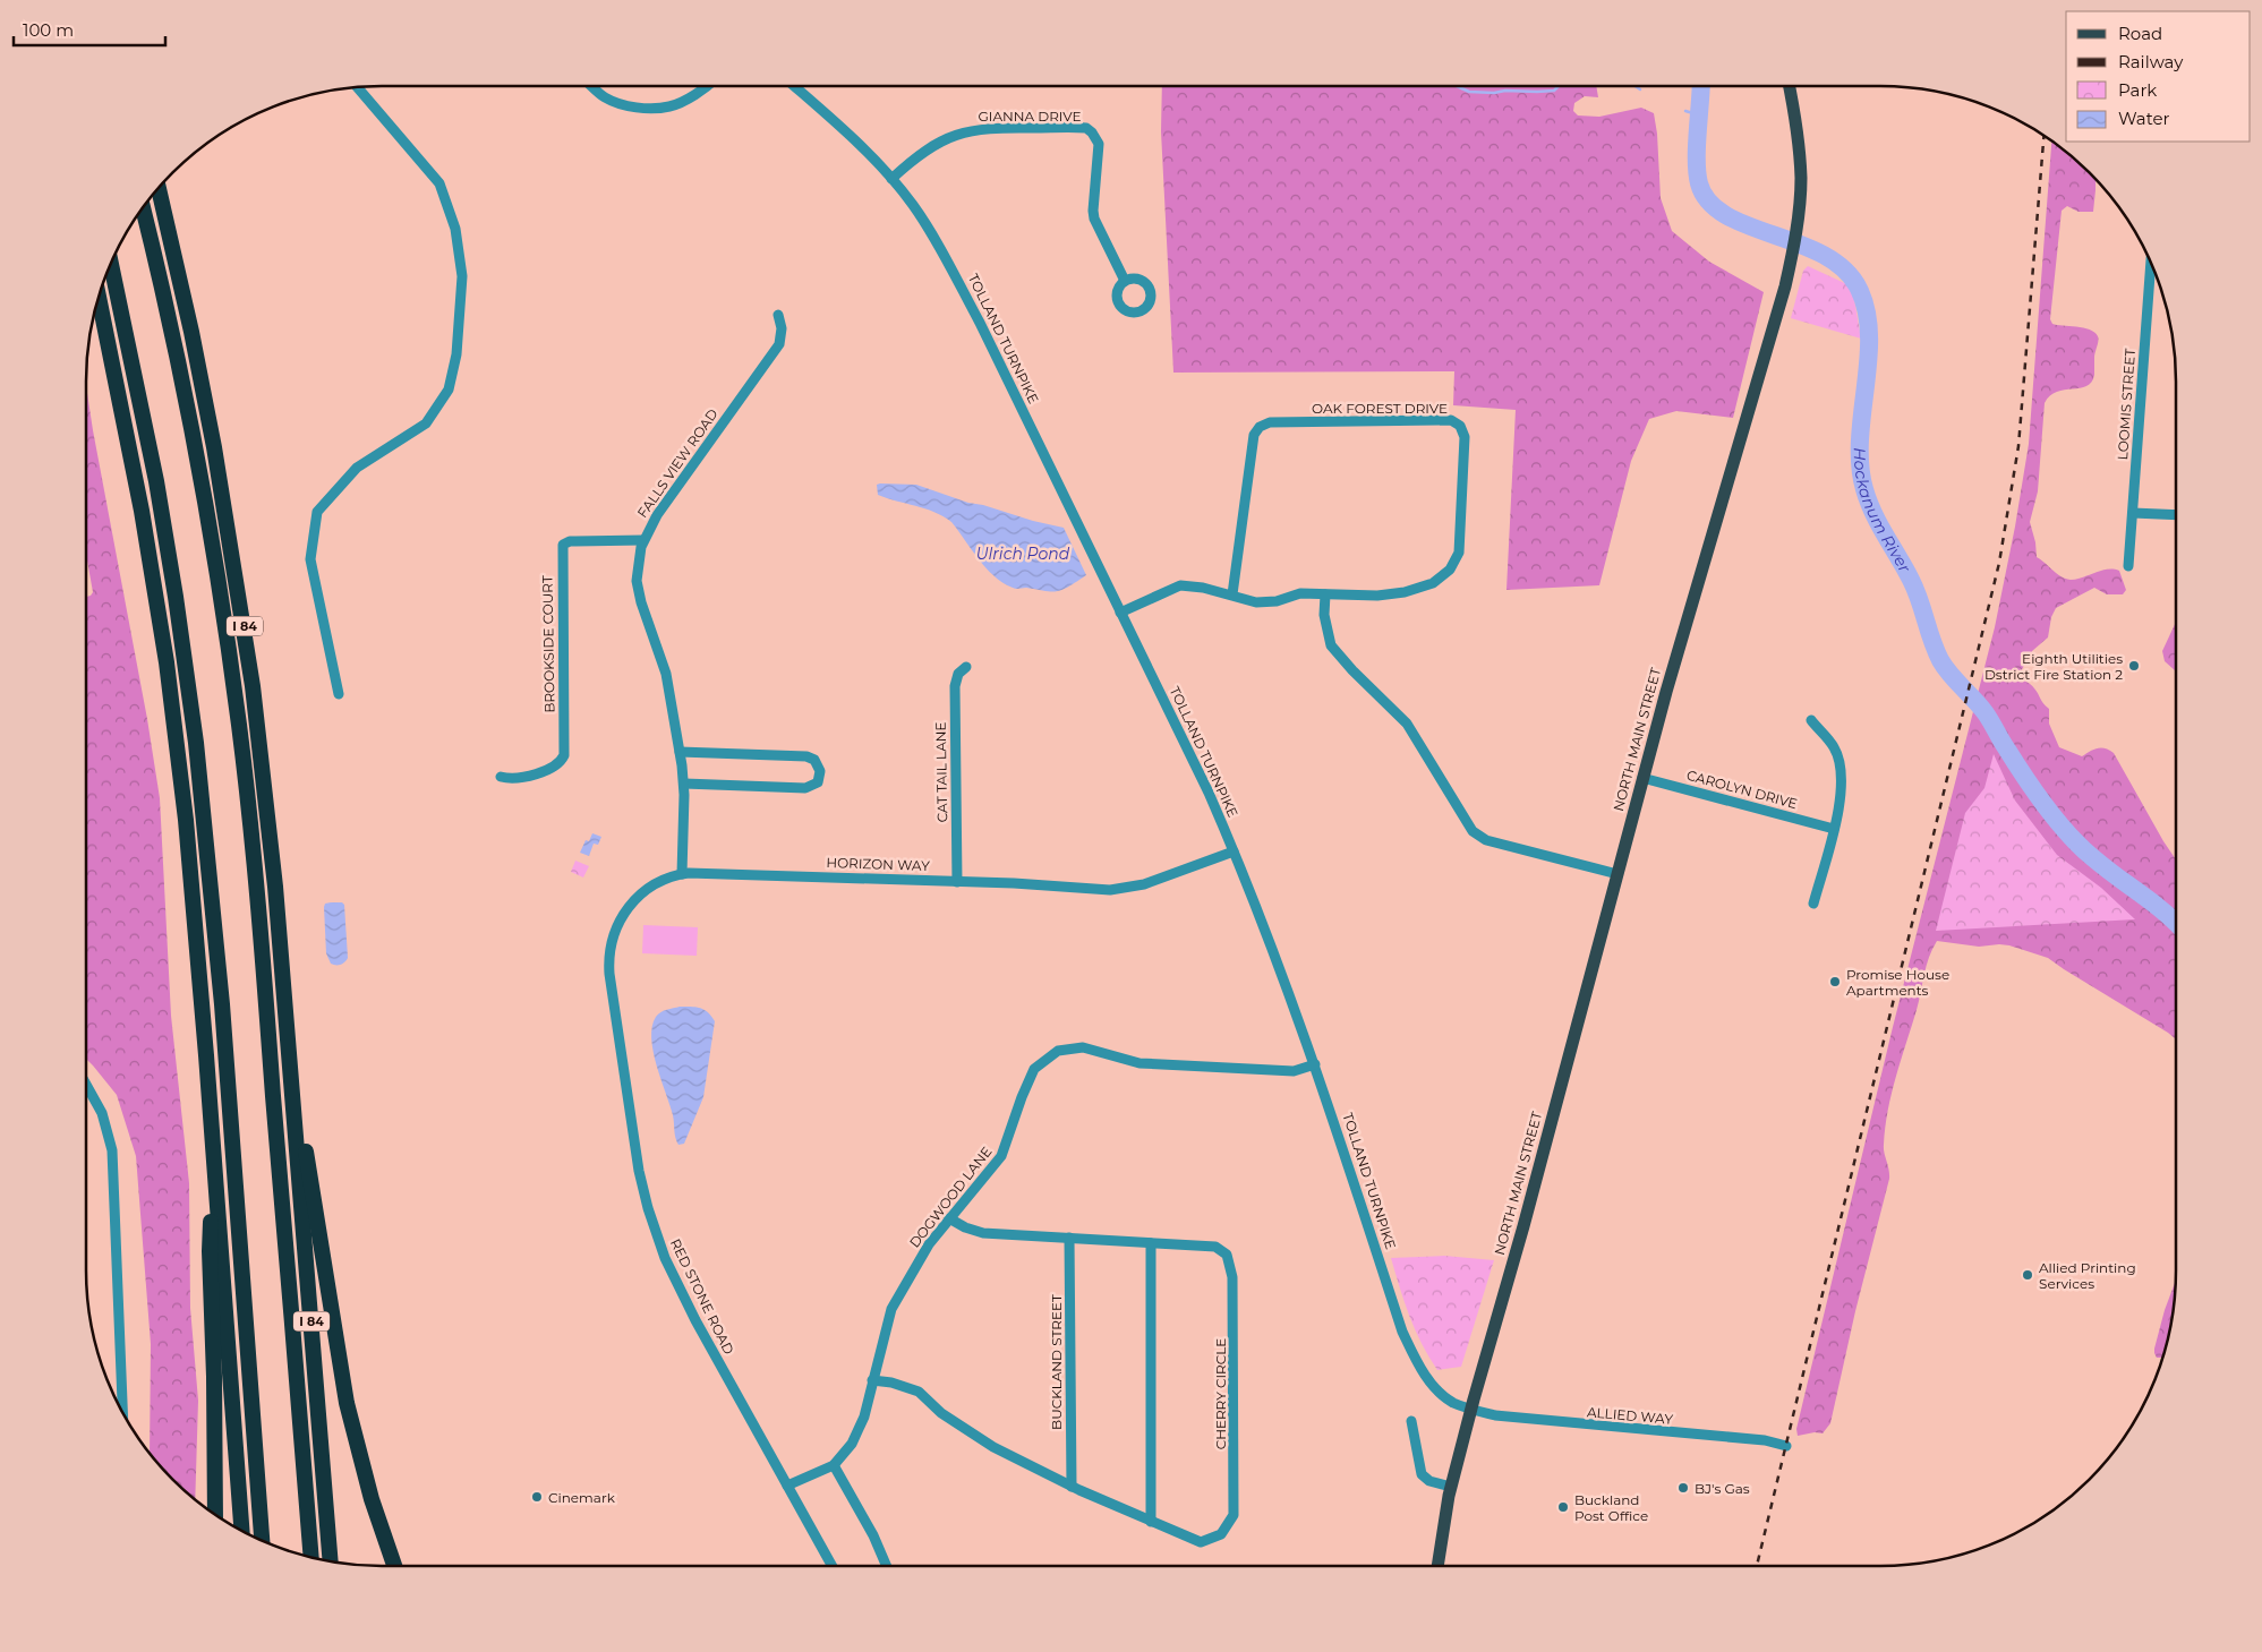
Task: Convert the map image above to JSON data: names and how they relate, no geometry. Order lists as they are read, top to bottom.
{
  "streets": {
    "highway": ["I 84"],
    "main road": ["NORTH MAIN STREET"],
    "street": [
      "GIANNA DRIVE",
      "TOLLAND TURNPIKE",
      "LOOMIS STREET",
      "OAK FOREST DRIVE",
      "FALLS VIEW ROAD",
      "BROOKSIDE COURT",
      "CAT TAIL LANE",
      "CAROLYN DRIVE",
      "HORIZON WAY",
      "DOGWOOD LANE",
      "RED STONE ROAD",
      "BUCKLAND STREET",
      "CHERRY CIRCLE",
      "ALLIED WAY"
    ]
  },
  "crossings": [
    ["GIANNA DRIVE", "TOLLAND TURNPIKE"],
    ["TOLLAND TURNPIKE", "OAK FOREST DRIVE"],
    ["TOLLAND TURNPIKE", "NORTH MAIN STREET"],
    ["TOLLAND TURNPIKE", "HORIZON WAY"],
    ["TOLLAND TURNPIKE", "DOGWOOD LANE"],
    ["TOLLAND TURNPIKE", "ALLIED WAY"],
    ["FALLS VIEW ROAD", "BROOKSIDE COURT"],
    ["FALLS VIEW ROAD", "HORIZON WAY"],
    ["NORTH MAIN STREET", "CAROLYN DRIVE"],
    ["NORTH MAIN STREET", "ALLIED WAY"],
    ["CAT TAIL LANE", "HORIZON WAY"],
    ["HORIZON WAY", "RED STONE ROAD"],
    ["DOGWOOD LANE", "RED STONE ROAD"],
    ["DOGWOOD LANE", "CHERRY CIRCLE"],
    ["BUCKLAND STREET", "CHERRY CIRCLE"]
  ],
  "water": ["Hockanum River", "Ulrich Pond"],
  "places": [
    "Eighth Utilities Dstrict Fire Station 2",
    "Promise House Apartments",
    "Allied Printing Services",
    "BJ's Gas",
    "Cinemark",
    "Buckland Post Office"
  ],
  "legend": [
    "Road",
    "Railway",
    "Park",
    "Water"
  ],
  "scale_bar": "100 m"
}
